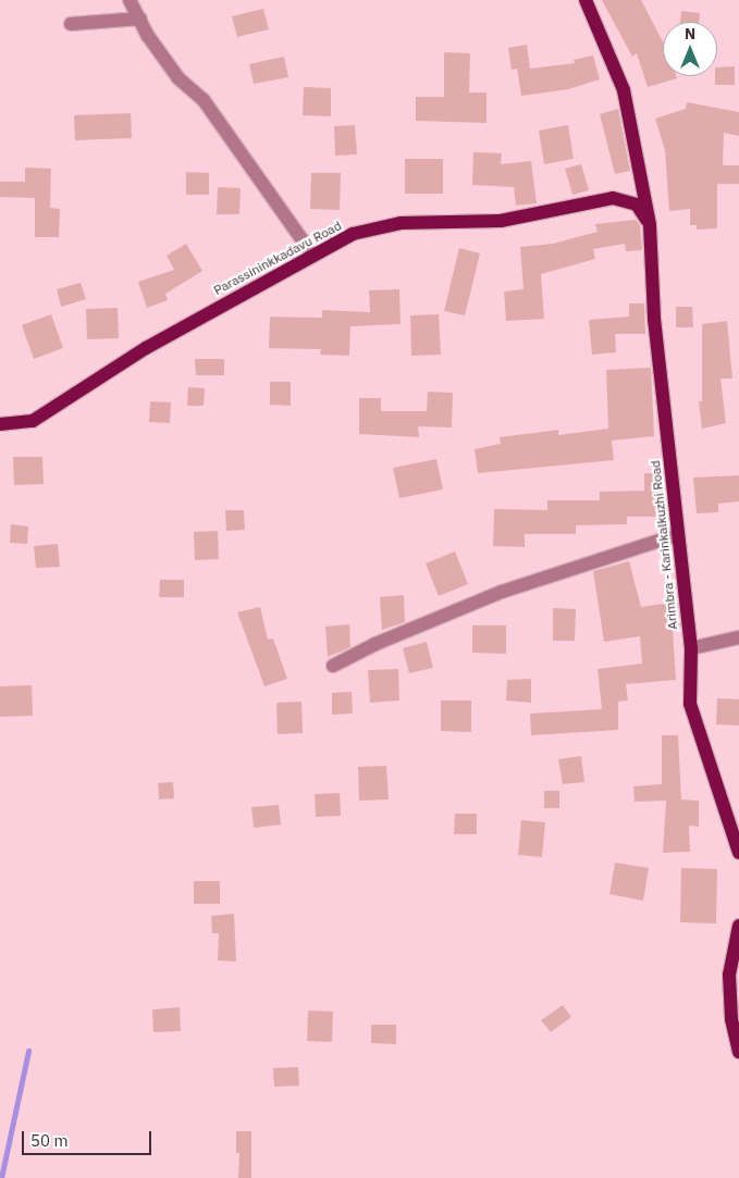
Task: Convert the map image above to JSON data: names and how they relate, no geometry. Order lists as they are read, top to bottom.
{
  "streets": {
    "main road": ["Parassininkkadavu Road", "Arimbra - Karinkalkuzhi Road"]
  },
  "crossings": [
    ["Parassininkkadavu Road", "Arimbra - Karinkalkuzhi Road"]
  ],
  "scale_bar": "50 m",
  "north": "top"
}
